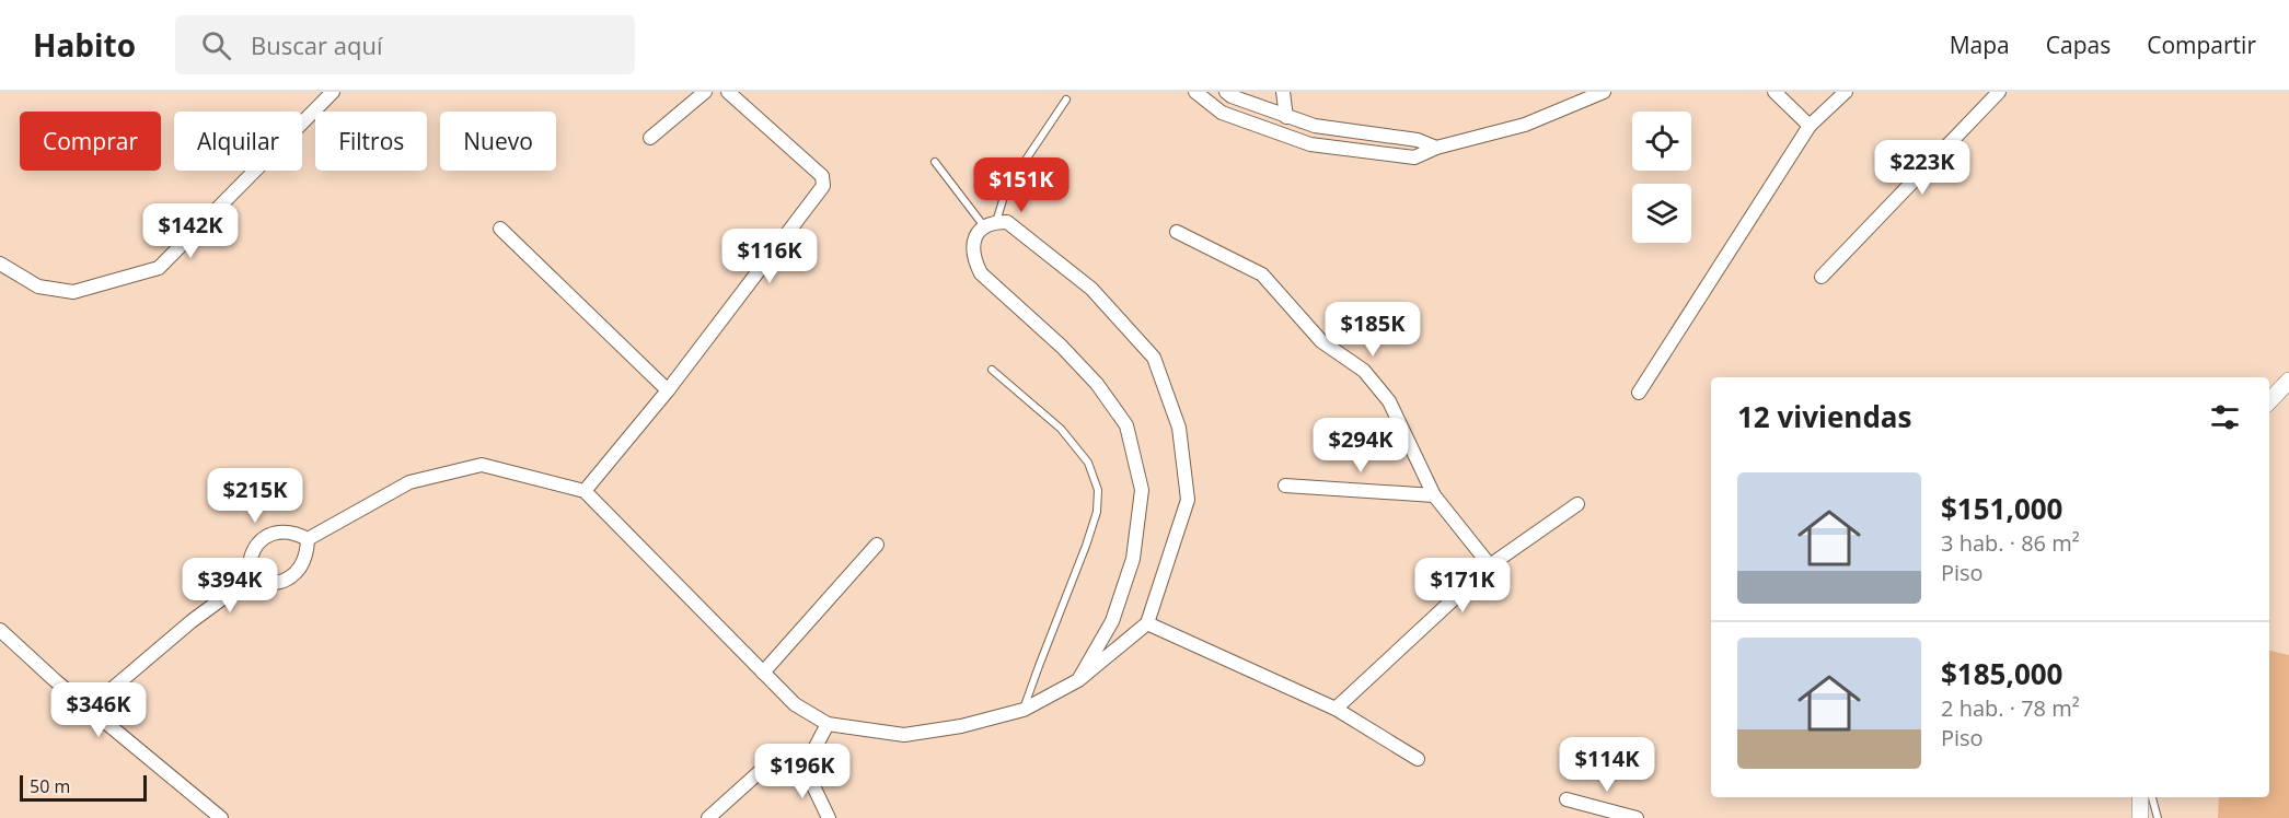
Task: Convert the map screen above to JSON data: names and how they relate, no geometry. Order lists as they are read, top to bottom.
{
  "scale_bar": "50 m",
  "page": {
    "header": "Habito",
    "search": "Buscar aquí",
    "nav": ["Mapa", "Capas", "Compartir"],
    "chip": [
      "Comprar",
      "Alquilar",
      "Filtros",
      "Nuevo"
    ],
    "price": [
      "$223K",
      "$151K",
      "$142K",
      "$116K",
      "$185K",
      "$294K",
      "$215K",
      "$394K",
      "$171K",
      "$346K",
      "$114K",
      "$196K"
    ],
    "heading": "12 viviendas",
    "list": [
      {
        "name": "$151,000",
        "note": "3 hab. · 86 m² · Piso"
      },
      {
        "name": "$185,000",
        "note": "2 hab. · 78 m² · Piso"
      }
    ],
    "scale": "50 m"
  }
}
